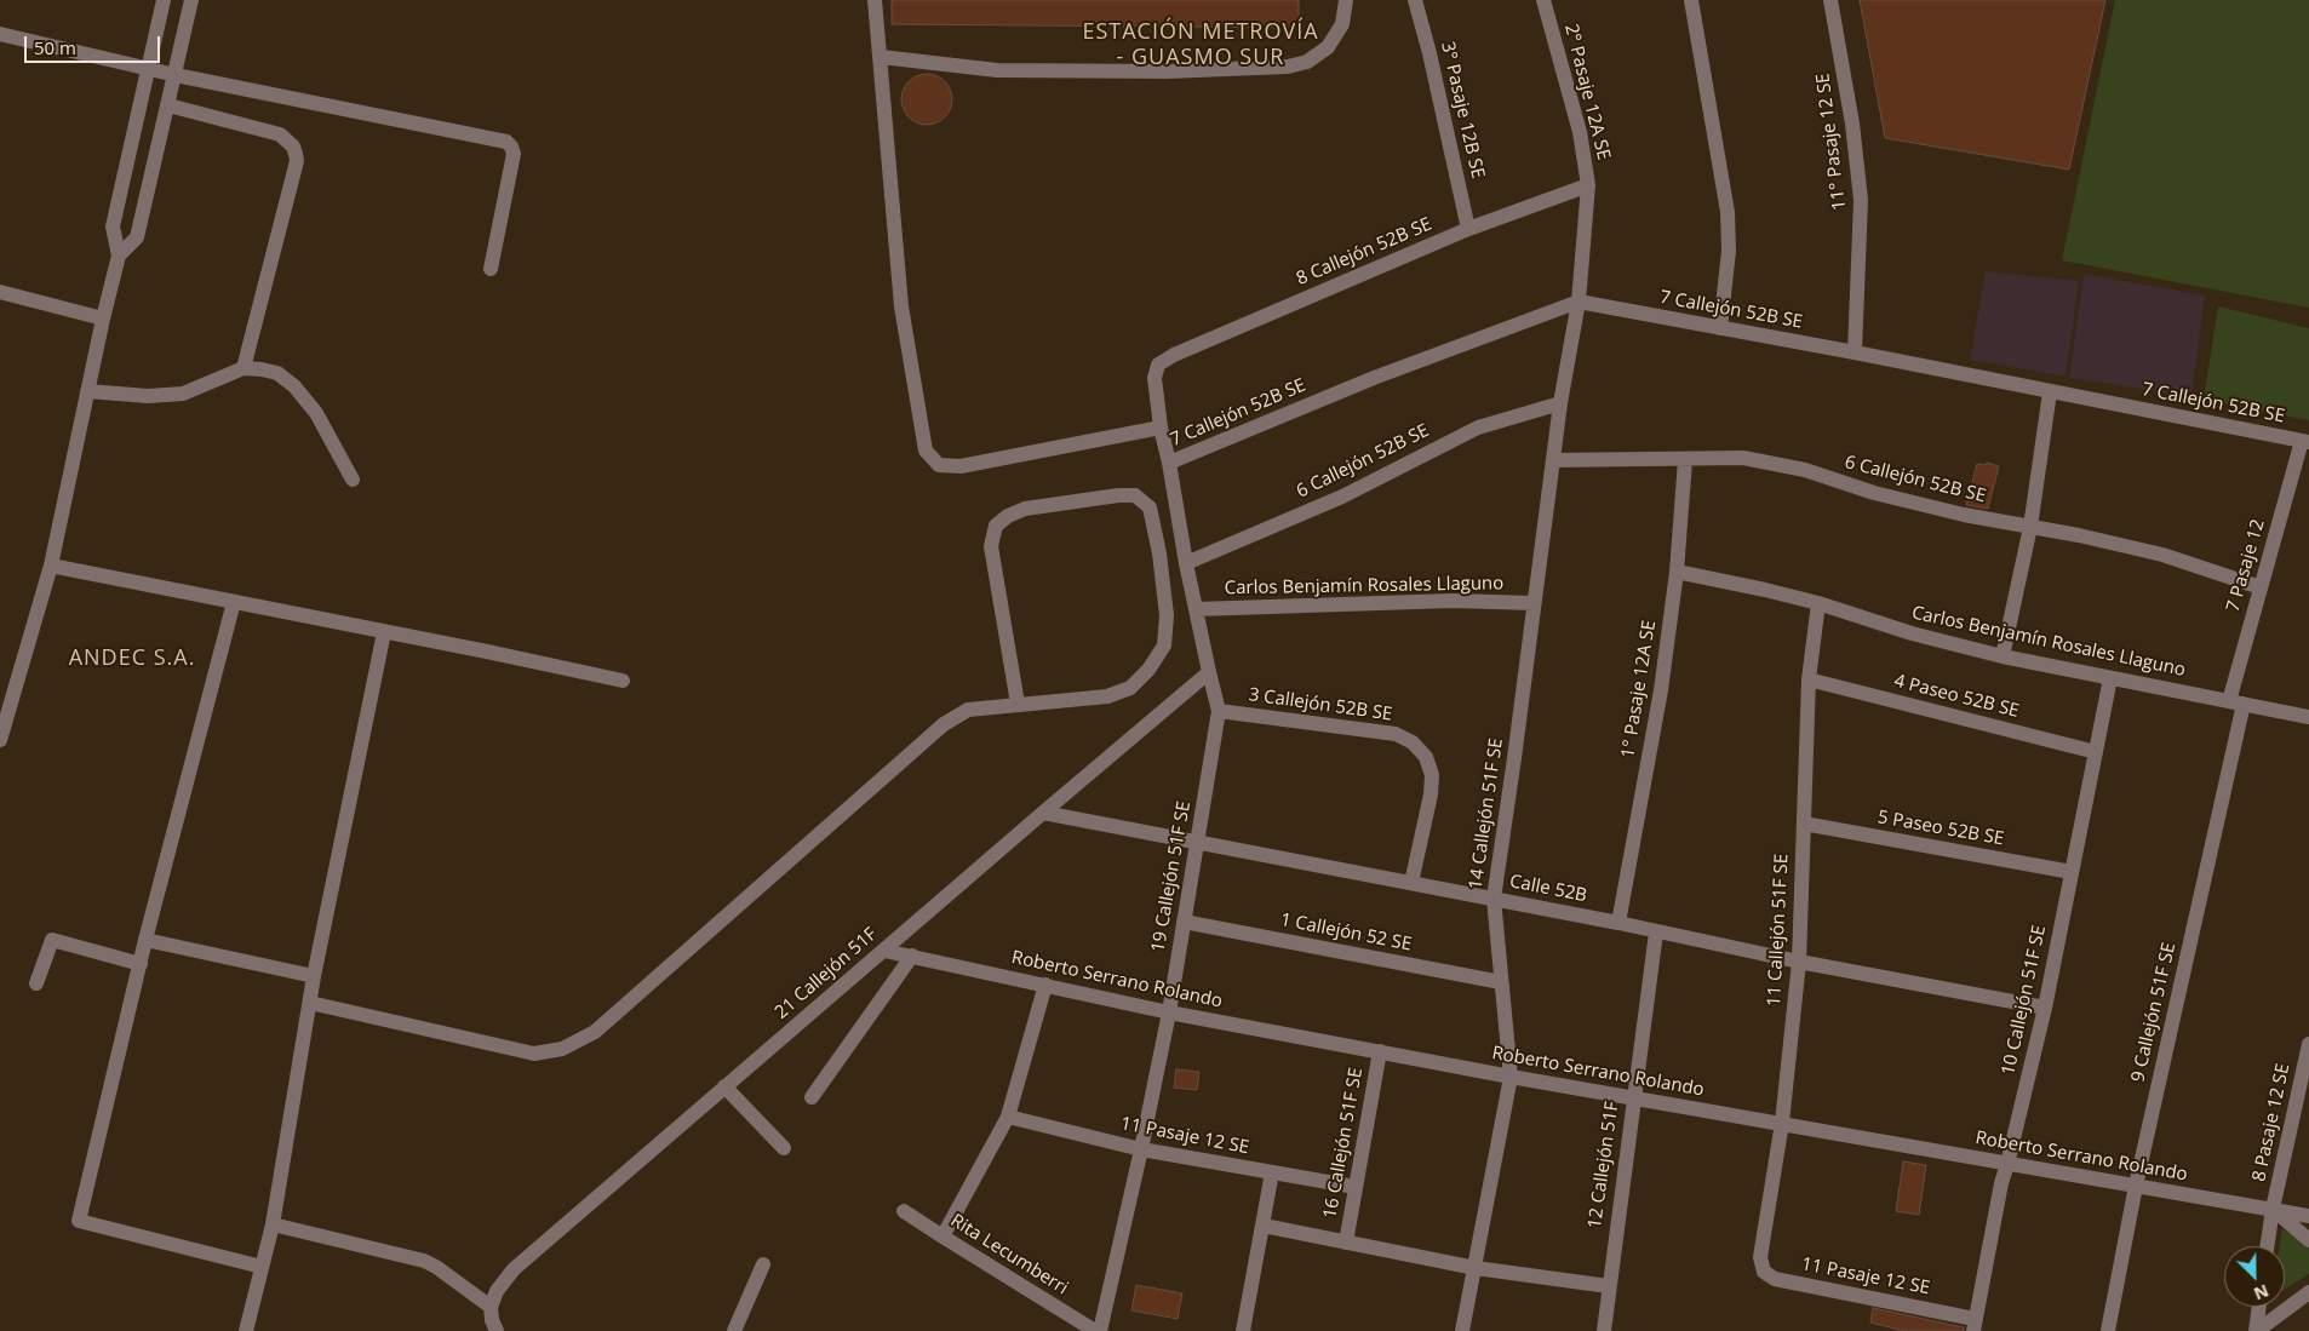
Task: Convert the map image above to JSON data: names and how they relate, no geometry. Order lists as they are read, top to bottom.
{
  "streets": {
    "street": [
      "2° Pasaje 12A SE",
      "3° Pasaje 12B SE",
      "11° Pasaje 12 SE",
      "8 Callejón 52B SE",
      "7 Callejón 52B SE",
      "6 Callejón 52B SE",
      "7 Pasaje 12",
      "Carlos Benjamín Rosales Llaguno",
      "1° Pasaje 12A SE",
      "4 Paseo 52B SE",
      "3 Callejón 52B SE",
      "14 Callejón 51F SE",
      "5 Paseo 52B SE",
      "19 Callejón 51F SE",
      "Calle 52B",
      "11 Callejón 51F SE",
      "1 Callejón 52 SE",
      "21 Callejón 51F",
      "Roberto Serrano Rolando",
      "10 Callejón 51F SE",
      "9 Callejón 51F SE",
      "8 Pasaje 12 SE",
      "11 Pasaje 12 SE",
      "16 Callejón 51F SE",
      "12 Callejón 51F",
      "Rita Lecumberri"
    ]
  },
  "crossings": [
    ["2° Pasaje 12A SE", "8 Callejón 52B SE"],
    ["2° Pasaje 12A SE", "7 Callejón 52B SE"],
    ["2° Pasaje 12A SE", "14 Callejón 51F SE"],
    ["3° Pasaje 12B SE", "8 Callejón 52B SE"],
    ["11° Pasaje 12 SE", "7 Callejón 52B SE"],
    ["8 Callejón 52B SE", "19 Callejón 51F SE"],
    ["7 Callejón 52B SE", "7 Pasaje 12"],
    ["7 Callejón 52B SE", "14 Callejón 51F SE"],
    ["7 Callejón 52B SE", "19 Callejón 51F SE"],
    ["6 Callejón 52B SE", "7 Pasaje 12"],
    ["6 Callejón 52B SE", "1° Pasaje 12A SE"],
    ["6 Callejón 52B SE", "14 Callejón 51F SE"],
    ["6 Callejón 52B SE", "19 Callejón 51F SE"],
    ["7 Pasaje 12", "Carlos Benjamín Rosales Llaguno"],
    ["7 Pasaje 12", "9 Callejón 51F SE"],
    ["Carlos Benjamín Rosales Llaguno", "1° Pasaje 12A SE"],
    ["Carlos Benjamín Rosales Llaguno", "14 Callejón 51F SE"],
    ["Carlos Benjamín Rosales Llaguno", "19 Callejón 51F SE"],
    ["Carlos Benjamín Rosales Llaguno", "11 Callejón 51F SE"],
    ["Carlos Benjamín Rosales Llaguno", "10 Callejón 51F SE"],
    ["Carlos Benjamín Rosales Llaguno", "9 Callejón 51F SE"],
    ["1° Pasaje 12A SE", "Calle 52B"],
    ["4 Paseo 52B SE", "11 Callejón 51F SE"],
    ["4 Paseo 52B SE", "10 Callejón 51F SE"],
    ["3 Callejón 52B SE", "19 Callejón 51F SE"],
    ["3 Callejón 52B SE", "Calle 52B"],
    ["14 Callejón 51F SE", "Calle 52B"],
    ["14 Callejón 51F SE", "1 Callejón 52 SE"],
    ["14 Callejón 51F SE", "Roberto Serrano Rolando"],
    ["5 Paseo 52B SE", "11 Callejón 51F SE"],
    ["5 Paseo 52B SE", "10 Callejón 51F SE"],
    ["19 Callejón 51F SE", "Calle 52B"],
    ["19 Callejón 51F SE", "1 Callejón 52 SE"],
    ["19 Callejón 51F SE", "21 Callejón 51F"],
    ["19 Callejón 51F SE", "Roberto Serrano Rolando"],
    ["19 Callejón 51F SE", "11 Pasaje 12 SE"],
    ["19 Callejón 51F SE", "Rita Lecumberri"],
    ["Calle 52B", "11 Callejón 51F SE"],
    ["Calle 52B", "21 Callejón 51F"],
    ["Calle 52B", "10 Callejón 51F SE"],
    ["Calle 52B", "12 Callejón 51F"],
    ["11 Callejón 51F SE", "Roberto Serrano Rolando"],
    ["11 Callejón 51F SE", "11 Pasaje 12 SE"],
    ["21 Callejón 51F", "Roberto Serrano Rolando"],
    ["Roberto Serrano Rolando", "10 Callejón 51F SE"],
    ["Roberto Serrano Rolando", "9 Callejón 51F SE"],
    ["Roberto Serrano Rolando", "8 Pasaje 12 SE"],
    ["Roberto Serrano Rolando", "16 Callejón 51F SE"],
    ["Roberto Serrano Rolando", "12 Callejón 51F"],
    ["10 Callejón 51F SE", "11 Pasaje 12 SE"],
    ["11 Pasaje 12 SE", "16 Callejón 51F SE"]
  ],
  "districts": ["ESTACIÓN METROVÍA - GUASMO SUR", "ANDEC S.A."],
  "scale_bar": "50 m",
  "north": "bottom right"
}
